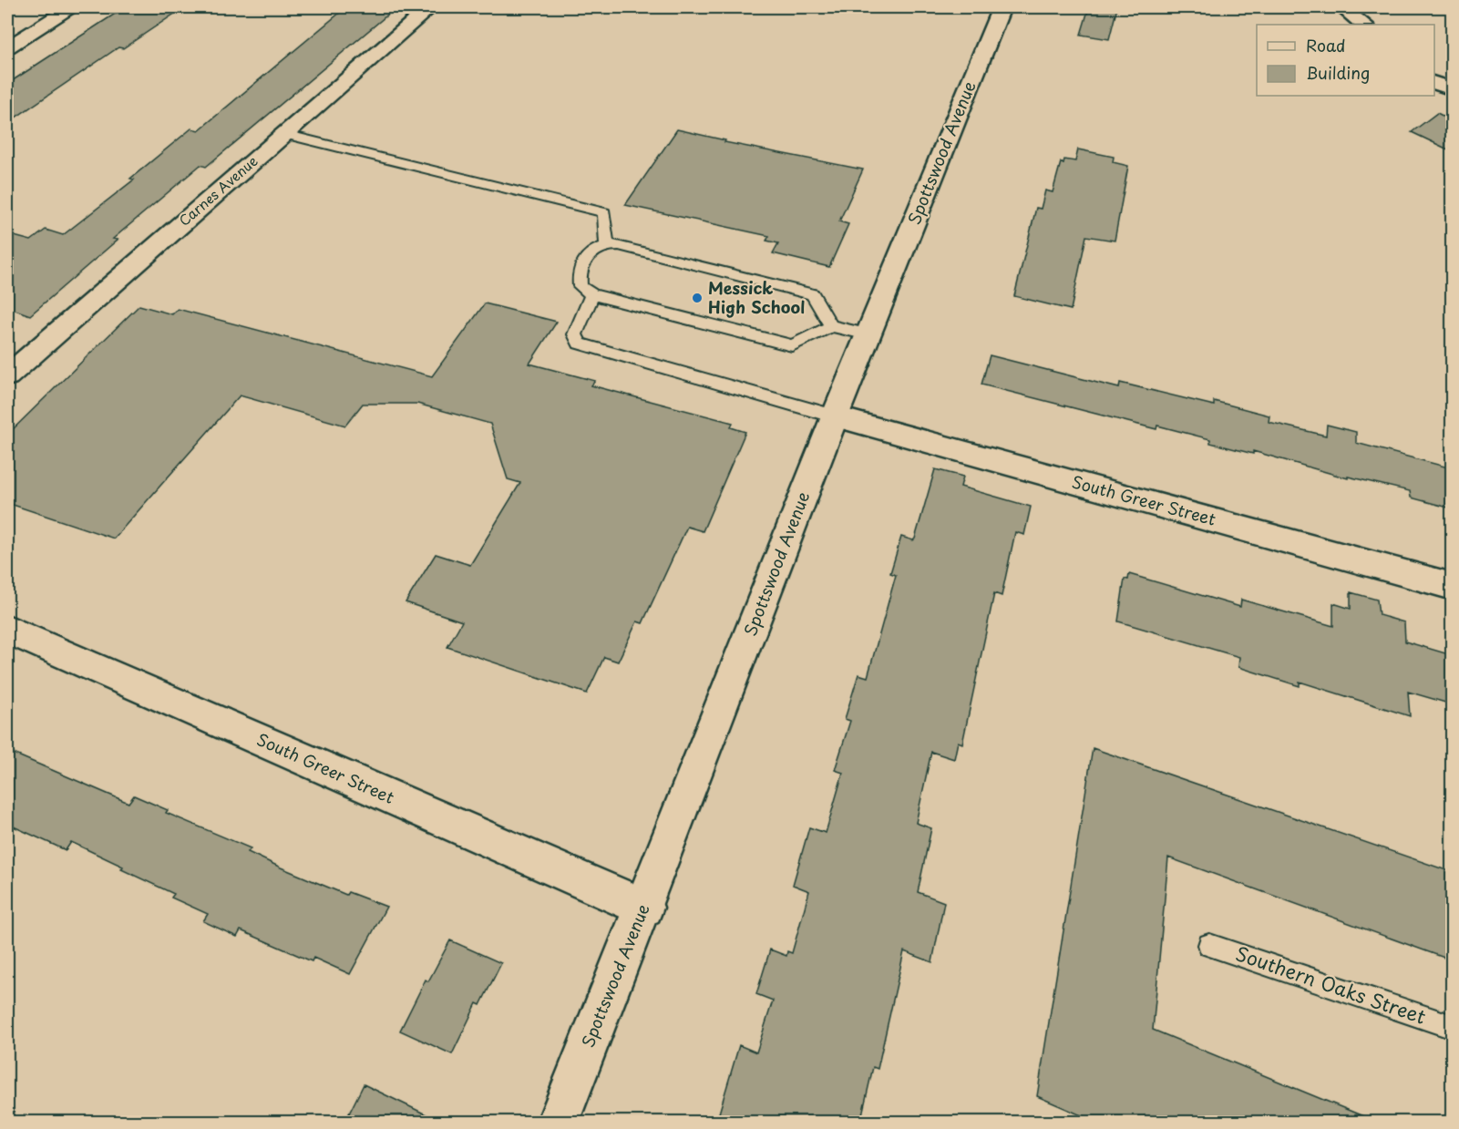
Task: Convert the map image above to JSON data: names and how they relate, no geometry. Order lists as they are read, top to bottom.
{
  "streets": {
    "street": ["Spottswood Avenue", "Carnes Avenue", "South Greer Street"],
    "lane": ["Southern Oaks Street"]
  },
  "crossings": [
    ["Spottswood Avenue", "South Greer Street"]
  ],
  "places": ["Messick High School"],
  "legend": ["Road", "Building"]
}
